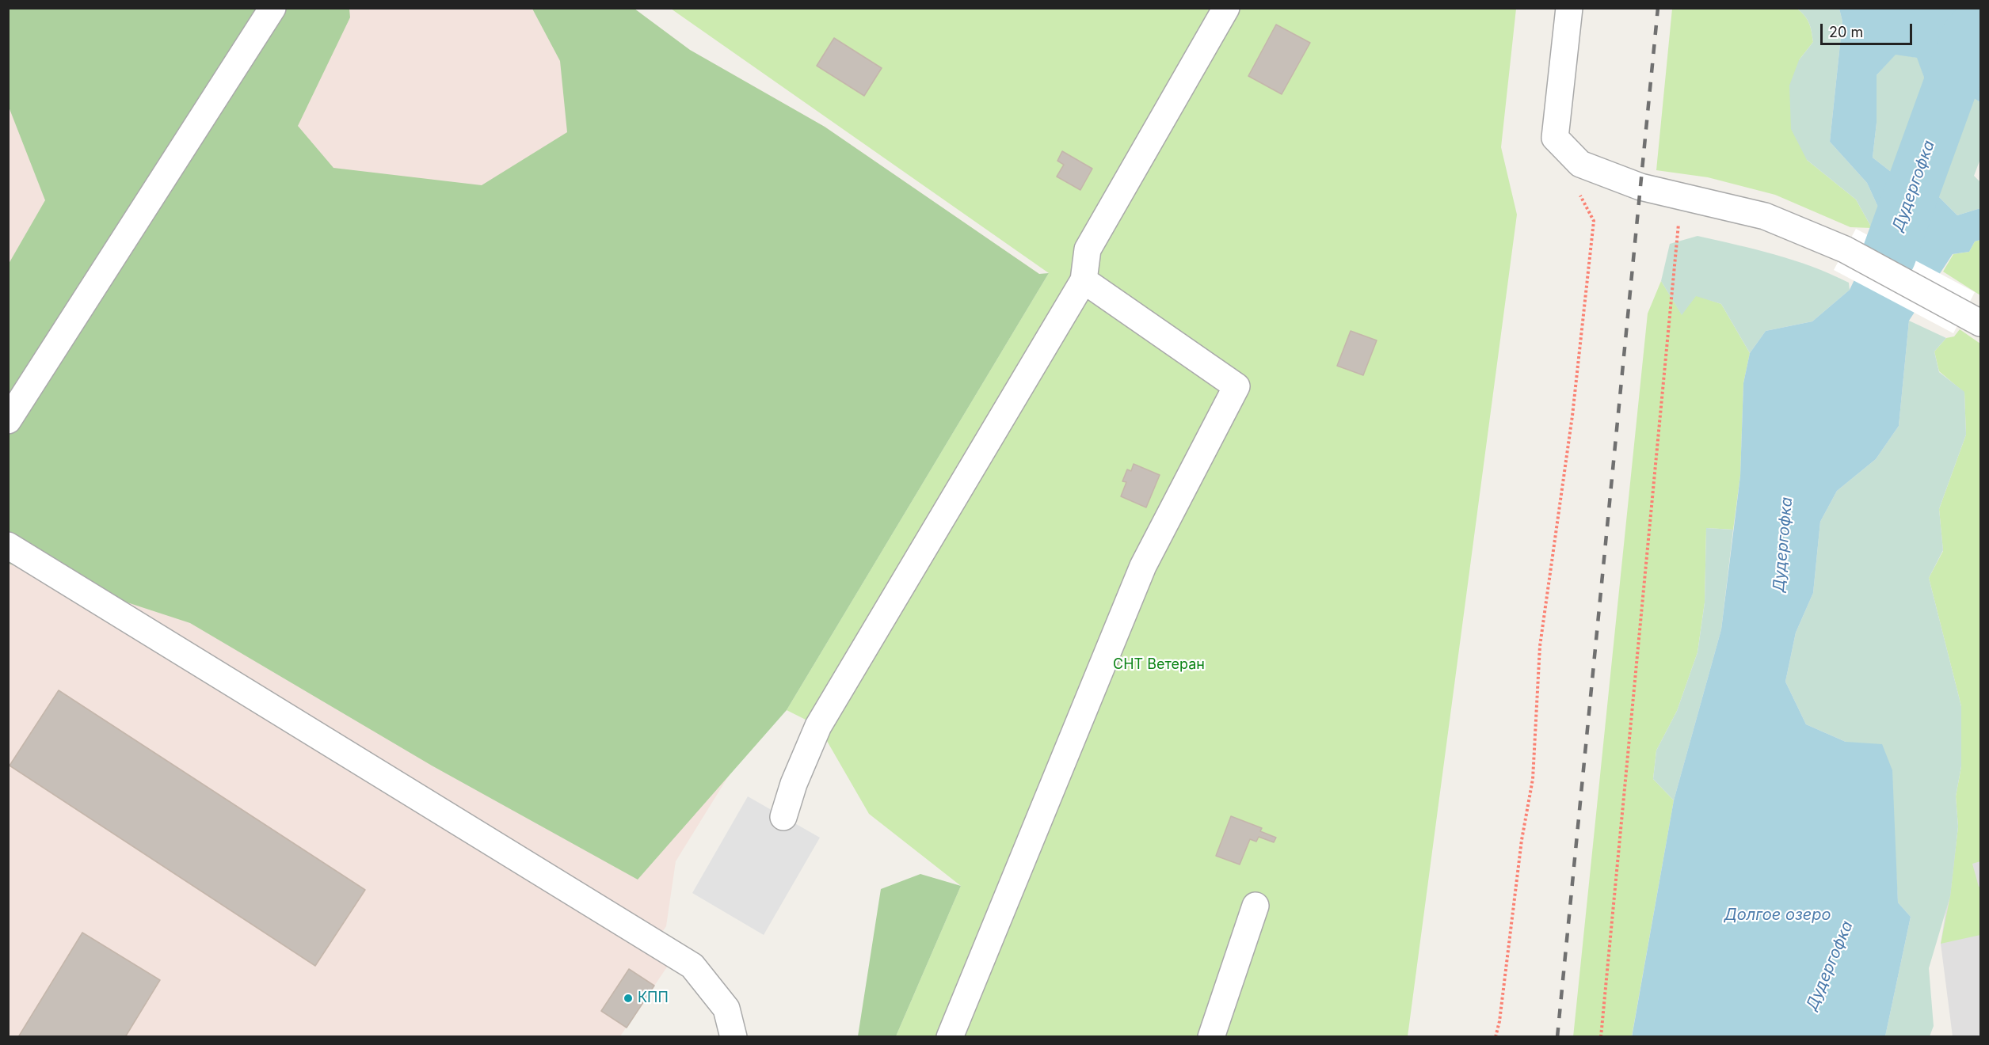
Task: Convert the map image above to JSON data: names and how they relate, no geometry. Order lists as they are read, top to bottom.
{
  "water": ["Дудергофка", "Долгое озеро"],
  "parks": ["СНТ Ветеран"],
  "places": ["КПП"],
  "scale_bar": "20 m"
}
